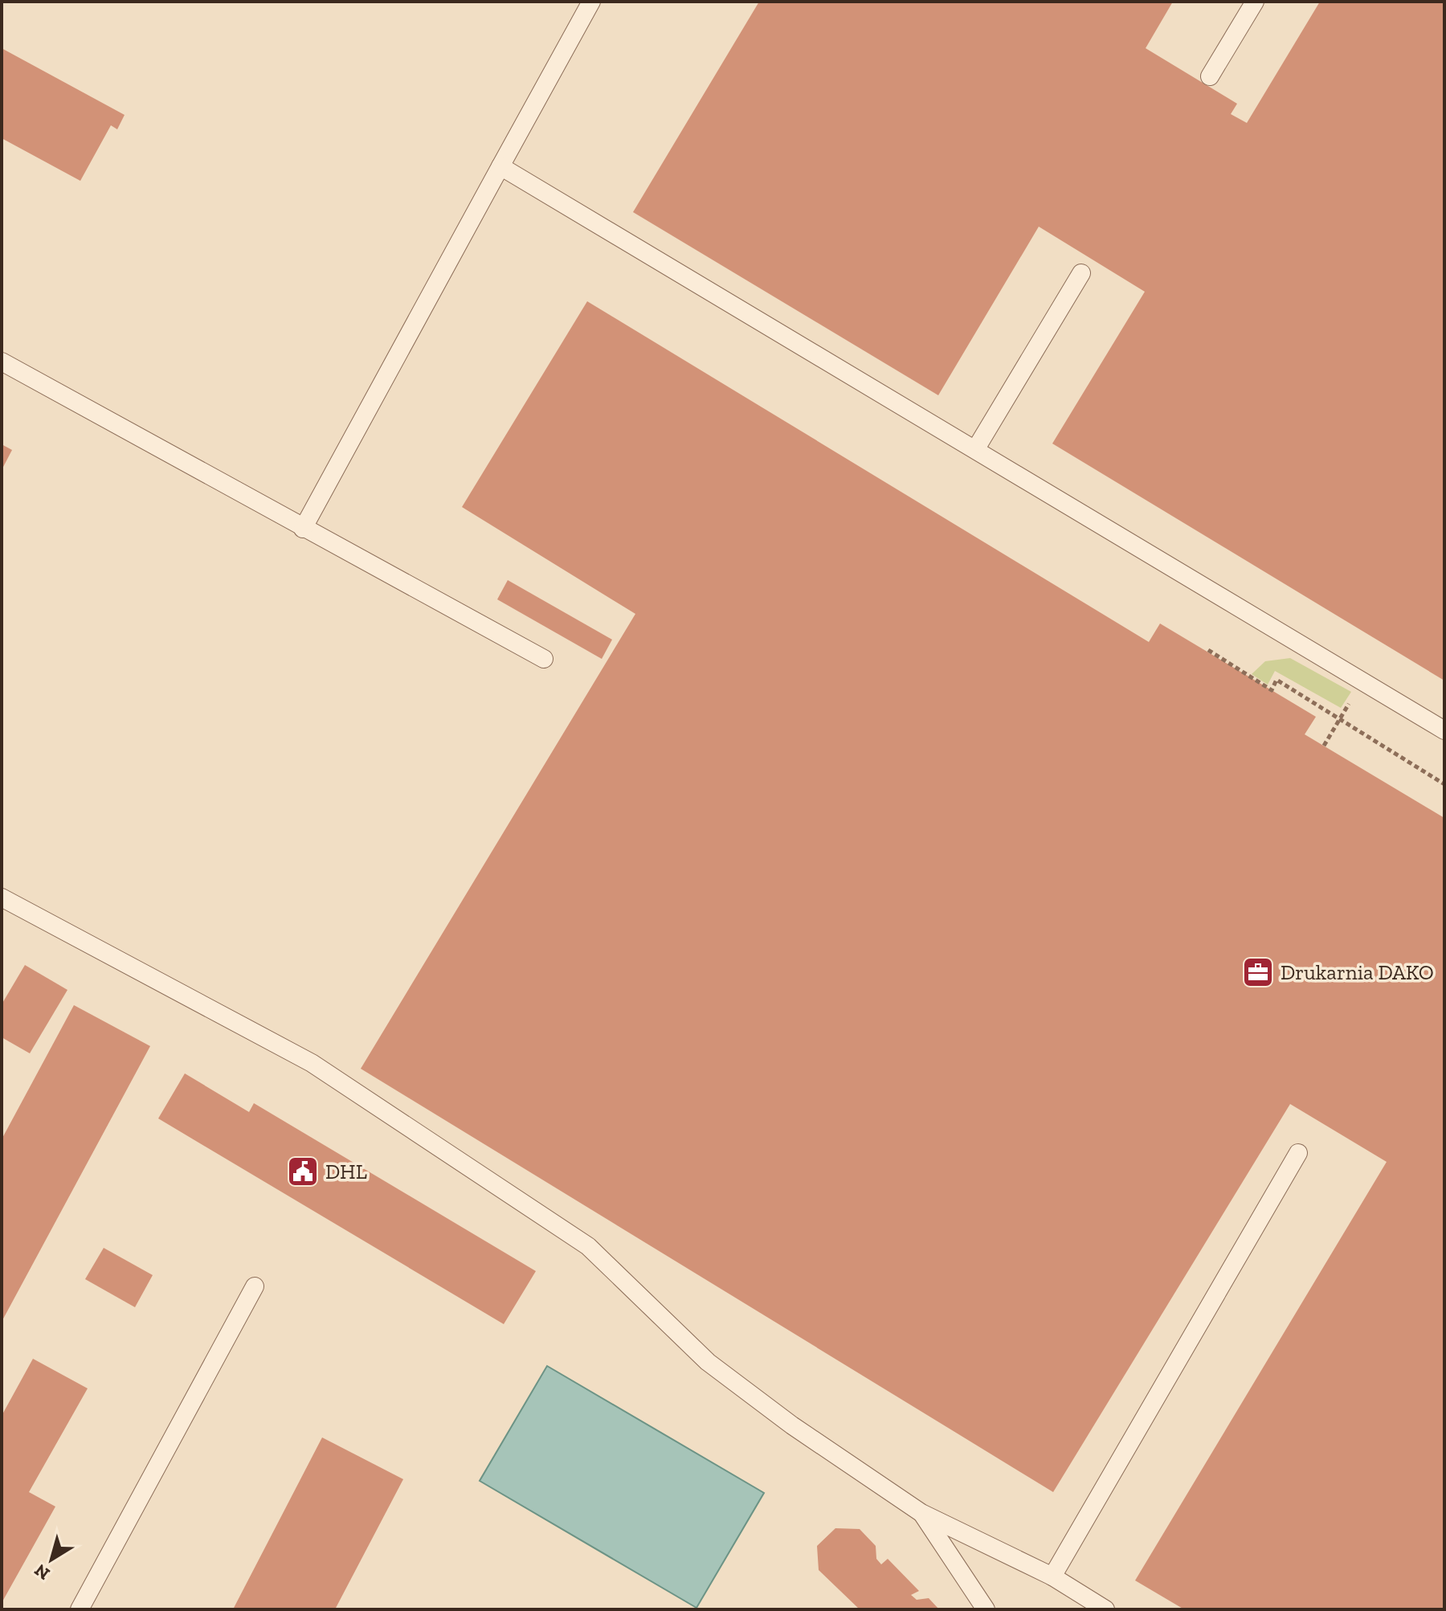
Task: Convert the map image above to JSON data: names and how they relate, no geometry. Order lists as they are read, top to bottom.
{
  "places": {
    "office": ["Drukarnia DAKO"],
    "public building": ["DHL"]
  },
  "north": "bottom left"
}
